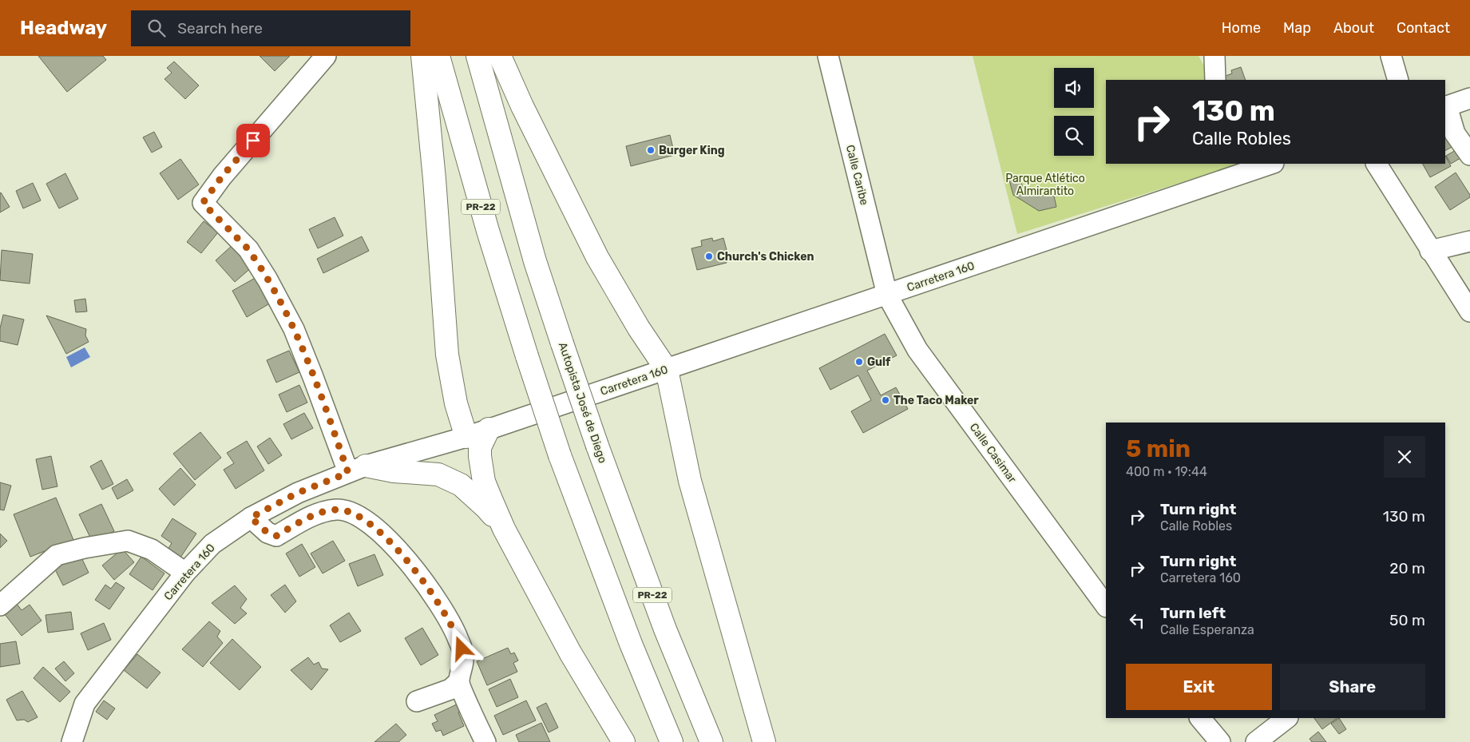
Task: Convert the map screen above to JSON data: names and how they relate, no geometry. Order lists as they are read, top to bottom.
{
  "streets": {
    "highway": ["PR-22", "Autopista José de Diego"],
    "street": ["Calle Caribe", "Carretera 160", "Calle Casimar"]
  },
  "crossings": [
    ["Calle Caribe", "Carretera 160"],
    ["Calle Caribe", "Calle Casimar"],
    ["Carretera 160", "Calle Casimar"]
  ],
  "parks": ["Parque Atlético Almirantito"],
  "places": [
    "Burger King",
    "Church's Chicken",
    "Gulf",
    "The Taco Maker"
  ],
  "page": {
    "header": "Headway",
    "search": "Search here",
    "nav": [
      "Home",
      "Map",
      "About",
      "Contact"
    ],
    "turn": ["130 m", "Calle Robles"],
    "heading": ["5 min", "400 m · 19:44"],
    "list": [
      {
        "name": "Turn right",
        "note": "Calle Robles",
        "value": "130 m"
      },
      {
        "name": "Turn right",
        "note": "Carretera 160",
        "value": "20 m"
      },
      {
        "name": "Turn left",
        "note": "Calle Esperanza",
        "value": "50 m"
      }
    ],
    "buttons": ["Exit", "Share"]
  }
}
